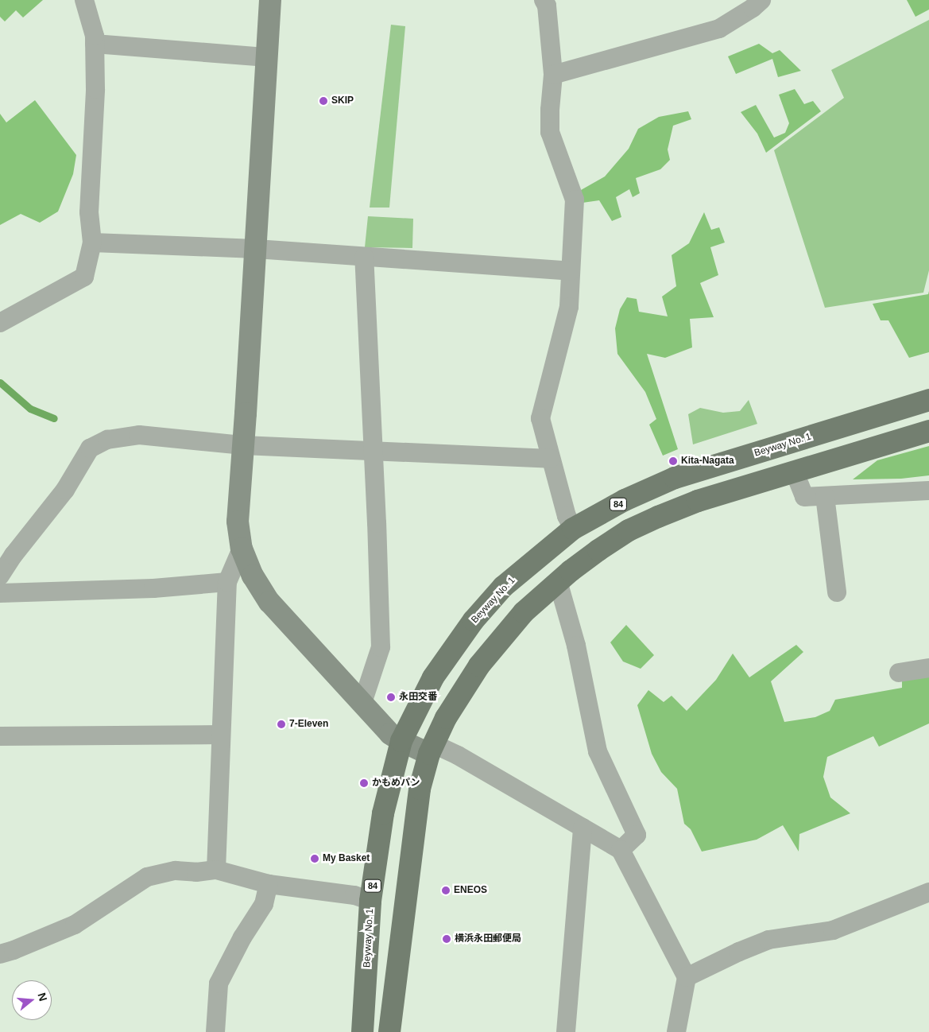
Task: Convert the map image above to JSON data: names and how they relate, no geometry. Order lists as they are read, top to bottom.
{
  "streets": {
    "main road": ["Beyway No. 1", "84"]
  },
  "places": [
    "SKIP",
    "Kita-Nagata",
    "永田交番",
    "7-Eleven",
    "かもめパン",
    "My Basket",
    "ENEOS",
    "横浜永田郵便局"
  ],
  "north": "right"
}
